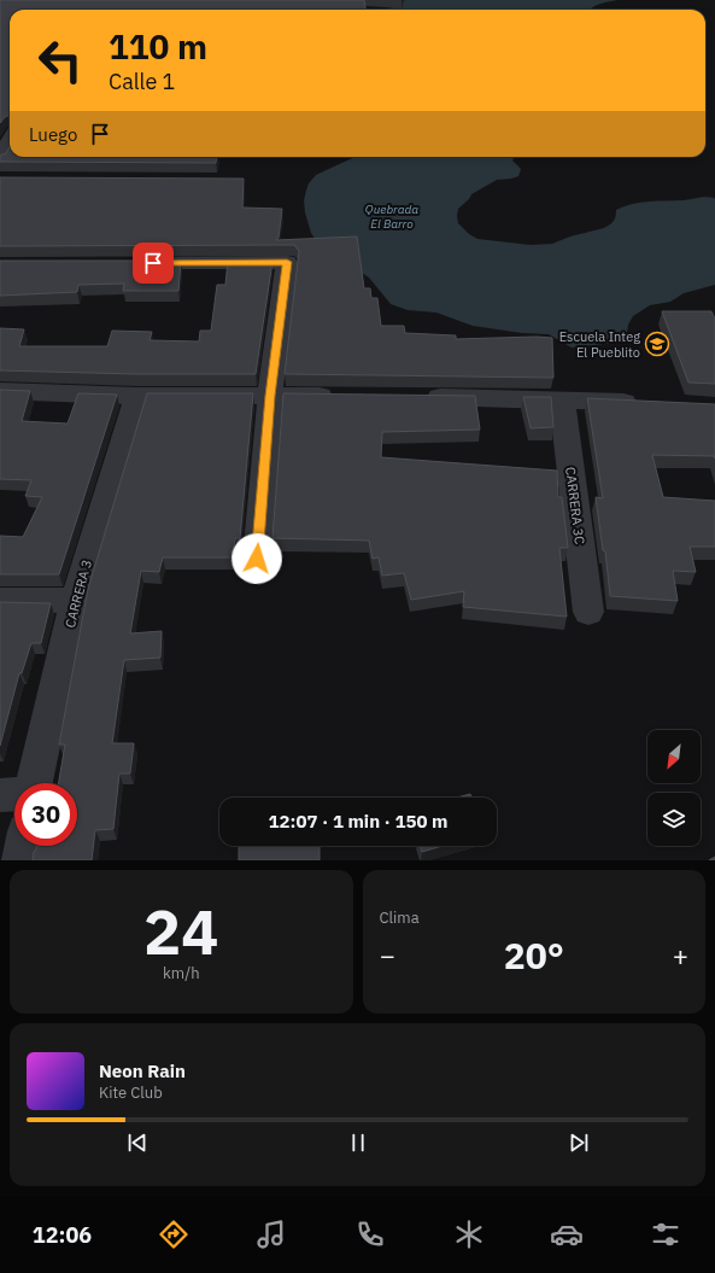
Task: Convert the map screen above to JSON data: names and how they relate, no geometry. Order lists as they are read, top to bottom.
{
  "streets": {
    "street": ["CARRERA 3C", "CARRERA 3"]
  },
  "water": ["Quebrada El Barro"],
  "places": {
    "school or university": ["Escuela Integ El Pueblito"]
  },
  "north": "bottom left",
  "page": {
    "turn": ["110 m", "Calle 1"],
    "then": "Luego",
    "limit": "30",
    "trip": "12:07 · 1 min · 150 m",
    "tile": [
      ["24", "km/h"],
      "Clima"
    ],
    "heat": ["−", "20°", "+"],
    "song": ["Neon Rain", "Kite Club"],
    "tabs": "12:06"
  }
}
